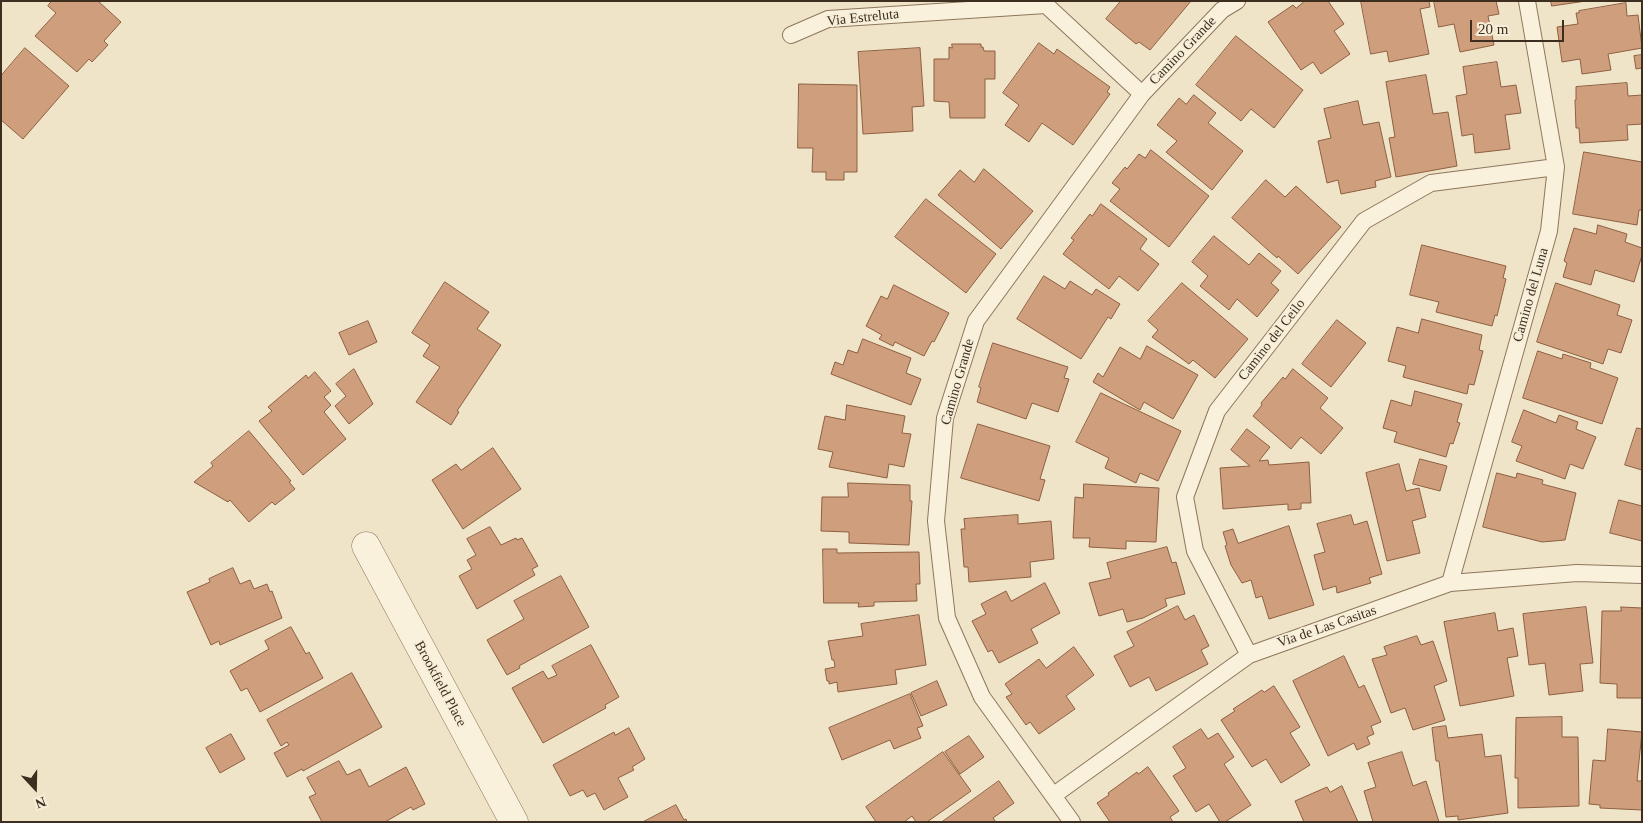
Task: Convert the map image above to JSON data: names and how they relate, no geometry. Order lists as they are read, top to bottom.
{
  "streets": {
    "street": ["Brookfield Place"],
    "lane": [
      "Via Estreluta",
      "Camino Grande",
      "Camino del Luna",
      "Camino del Ceilo",
      "Via de Las Casitas"
    ]
  },
  "crossings": [
    ["Via Estreluta", "Camino Grande"],
    ["Camino Grande", "Via de Las Casitas"],
    ["Camino del Luna", "Camino del Ceilo"],
    ["Camino del Luna", "Via de Las Casitas"],
    ["Camino del Ceilo", "Via de Las Casitas"]
  ],
  "scale_bar": "20 m",
  "north": "bottom"
}
